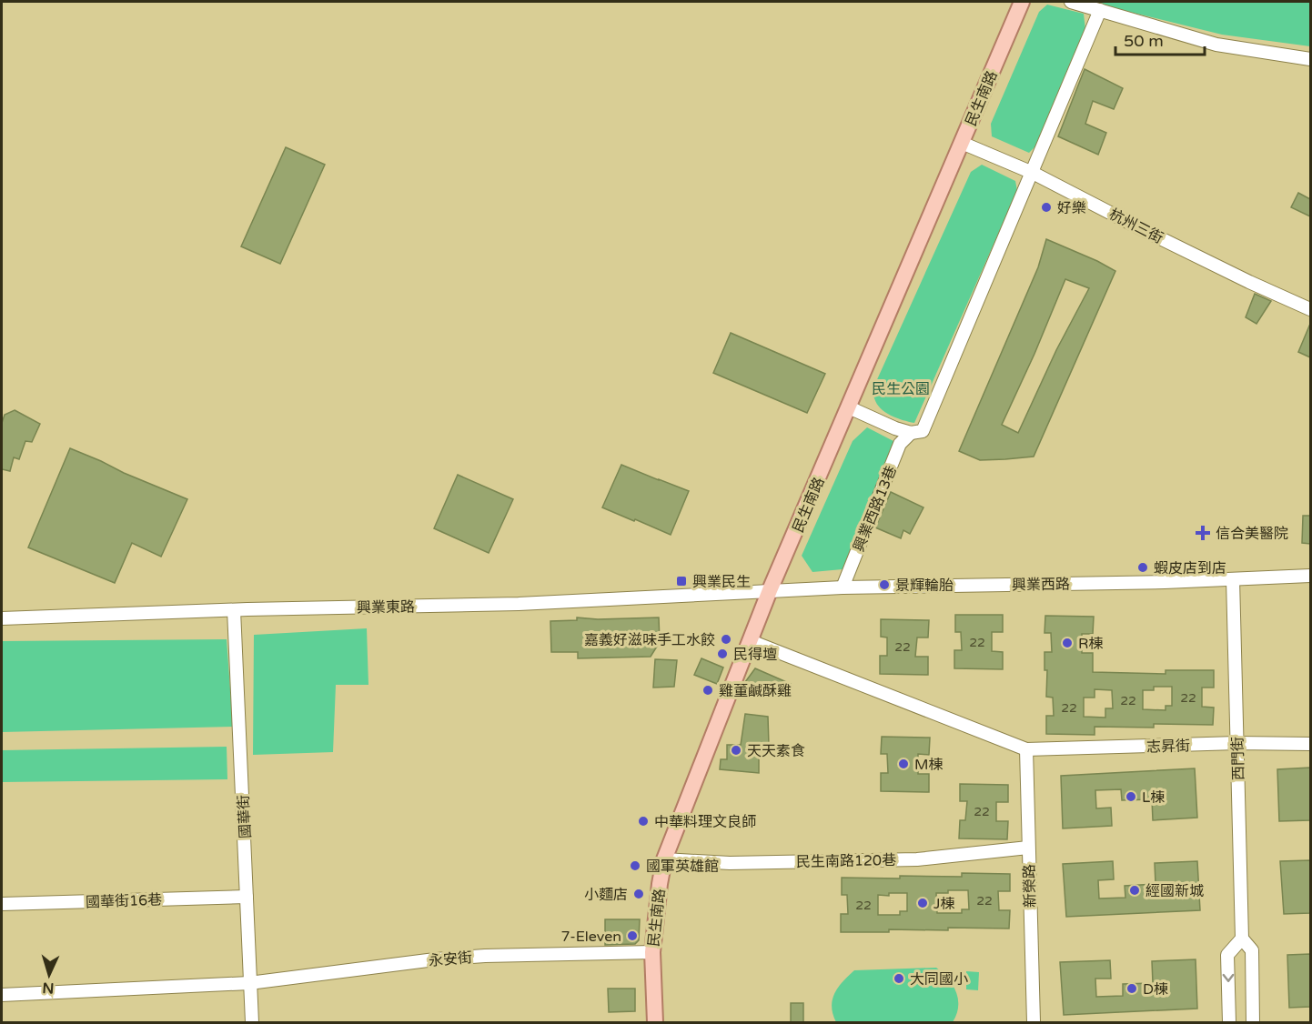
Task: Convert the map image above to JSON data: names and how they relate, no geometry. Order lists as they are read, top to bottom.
{
  "streets": {
    "main road": ["民生南路"],
    "street": [
      "杭州三街",
      "興業西路13巷",
      "興業西路",
      "興業東路",
      "志昇街",
      "西門街",
      "國華街",
      "民生南路120巷",
      "新榮路",
      "國華街16巷",
      "永安街"
    ]
  },
  "crossings": [
    ["民生南路", "杭州三街"],
    ["民生南路", "興業西路"],
    ["民生南路", "興業東路"],
    ["民生南路", "民生南路120巷"],
    ["民生南路", "永安街"],
    ["杭州三街", "興業西路13巷"],
    ["興業西路13巷", "興業西路"],
    ["興業西路", "興業東路"],
    ["興業西路", "西門街"],
    ["興業東路", "國華街"],
    ["志昇街", "西門街"],
    ["志昇街", "新榮路"],
    ["國華街", "國華街16巷"],
    ["國華街", "永安街"],
    ["民生南路120巷", "新榮路"]
  ],
  "parks": ["民生公園"],
  "places": {
    "other": [
      "好樂",
      "蝦皮店到店",
      "景輝輪胎",
      "嘉義好滋味手工水餃",
      "R棟",
      "民得壇",
      "雞董鹹酥雞",
      "天天素食",
      "M棟",
      "L棟",
      "中華料理文良師",
      "國軍英雄館",
      "經國新城",
      "小麵店",
      "J棟",
      "7-Eleven",
      "大同國小",
      "D棟"
    ],
    "health": ["信合美醫院"],
    "transit": ["興業民生"]
  },
  "house_numbers": [
    "22",
    "22",
    "22",
    "22",
    "22",
    "22",
    "22",
    "22"
  ],
  "scale_bar": "50 m",
  "north": "bottom"
}
